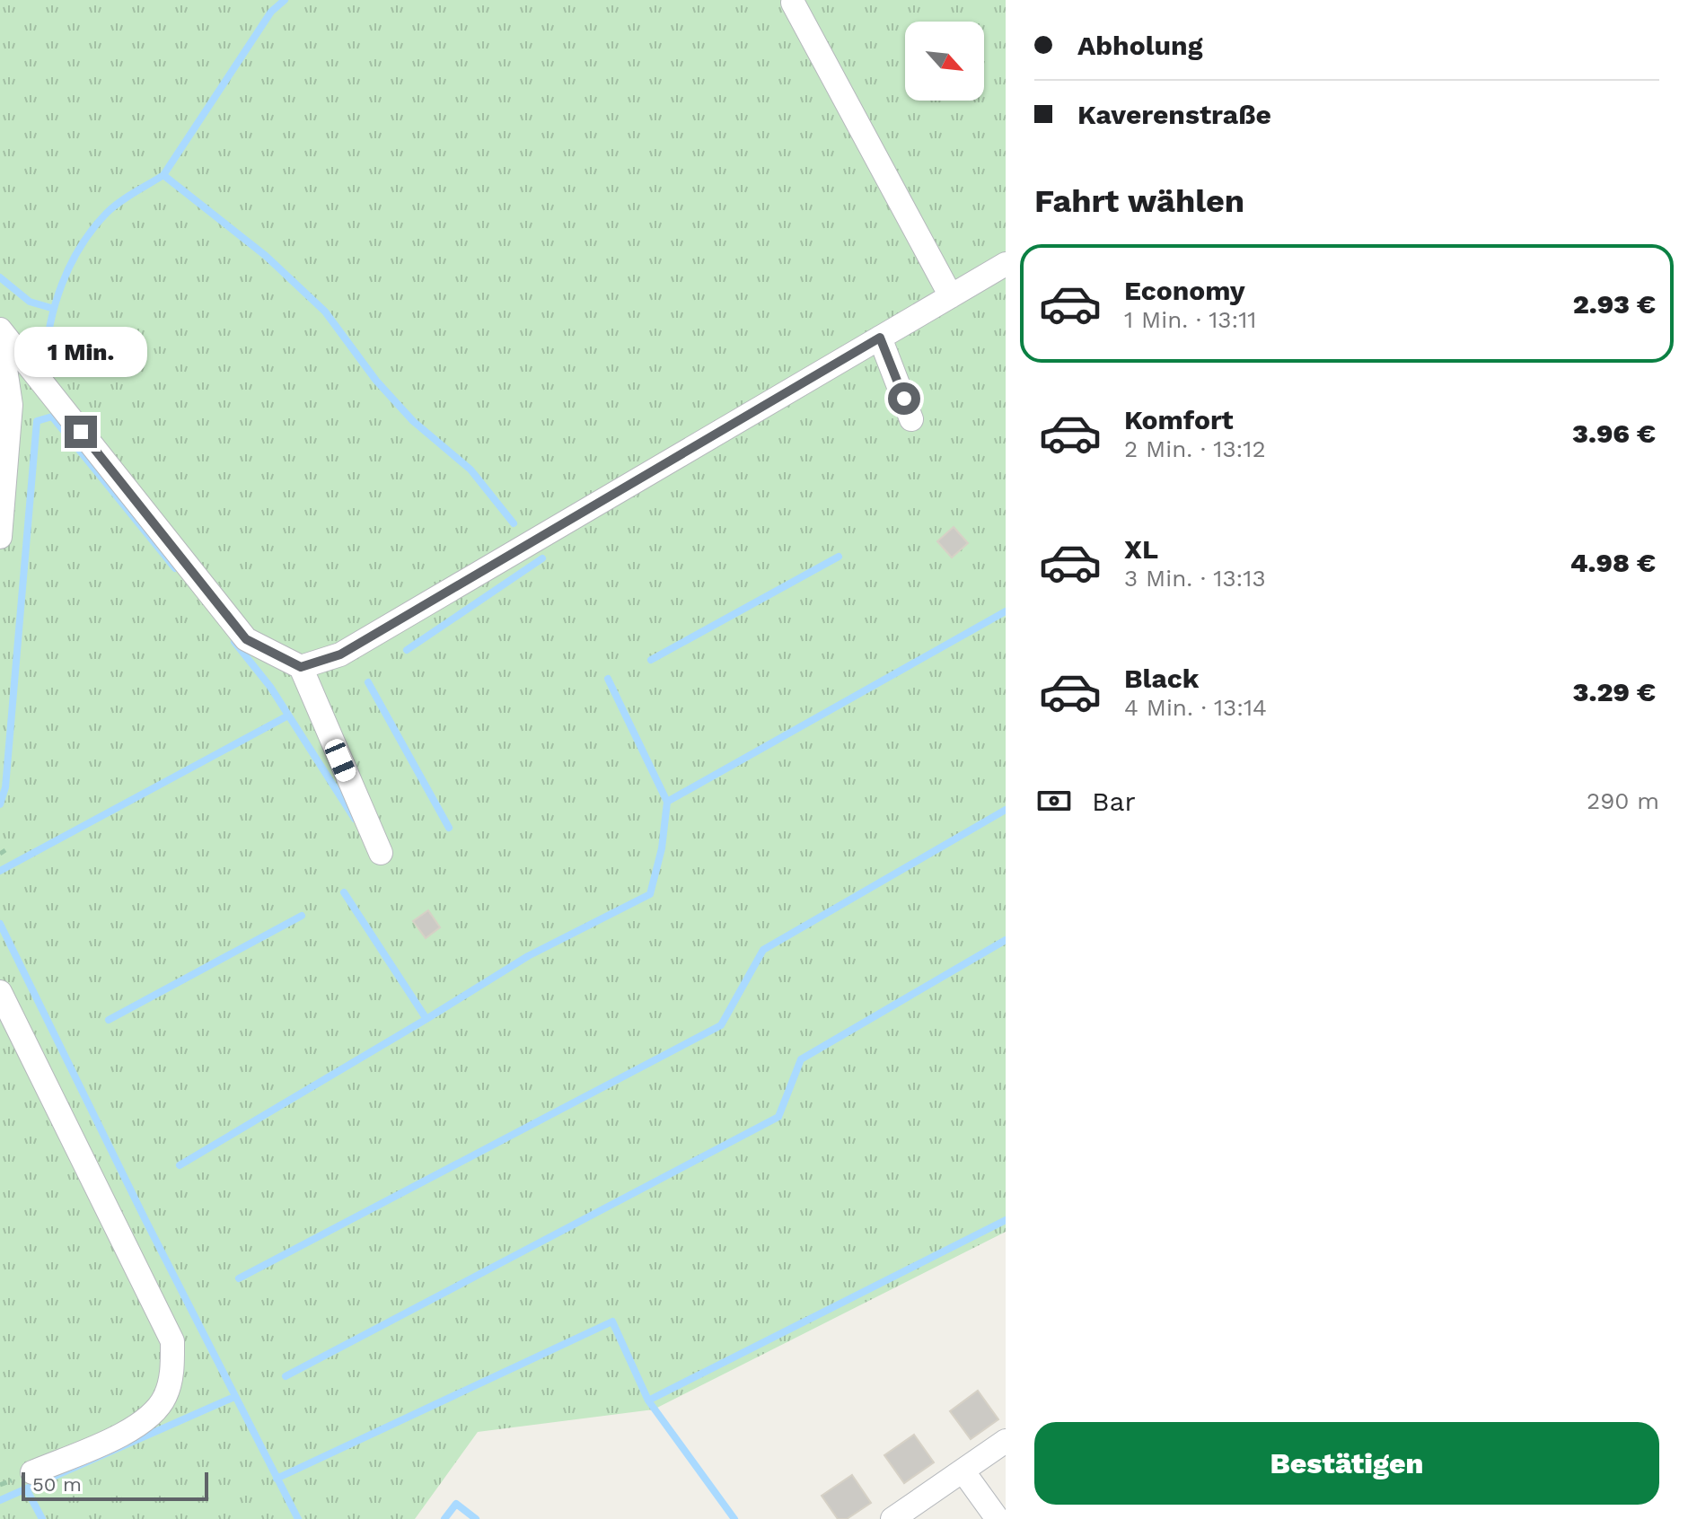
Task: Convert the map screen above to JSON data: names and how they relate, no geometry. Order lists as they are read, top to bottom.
{
  "scale_bar": "50 m",
  "north": "bottom right",
  "page": {
    "banner": ["Abholung", "Kaverenstraße"],
    "heading": "Fahrt wählen",
    "list": [
      {
        "name": "Economy",
        "note": "1 Min. · 13:11",
        "value": "2.93 €"
      },
      {
        "name": "Komfort",
        "note": "2 Min. · 13:12",
        "value": "3.96 €"
      },
      {
        "name": "XL",
        "note": "3 Min. · 13:13",
        "value": "4.98 €"
      },
      {
        "name": "Black",
        "note": "4 Min. · 13:14",
        "value": "3.29 €"
      }
    ],
    "bubble": "1 Min.",
    "pay": ["Bar", "290 m"],
    "buttons": "Bestätigen",
    "scale": "50 m"
  }
}
